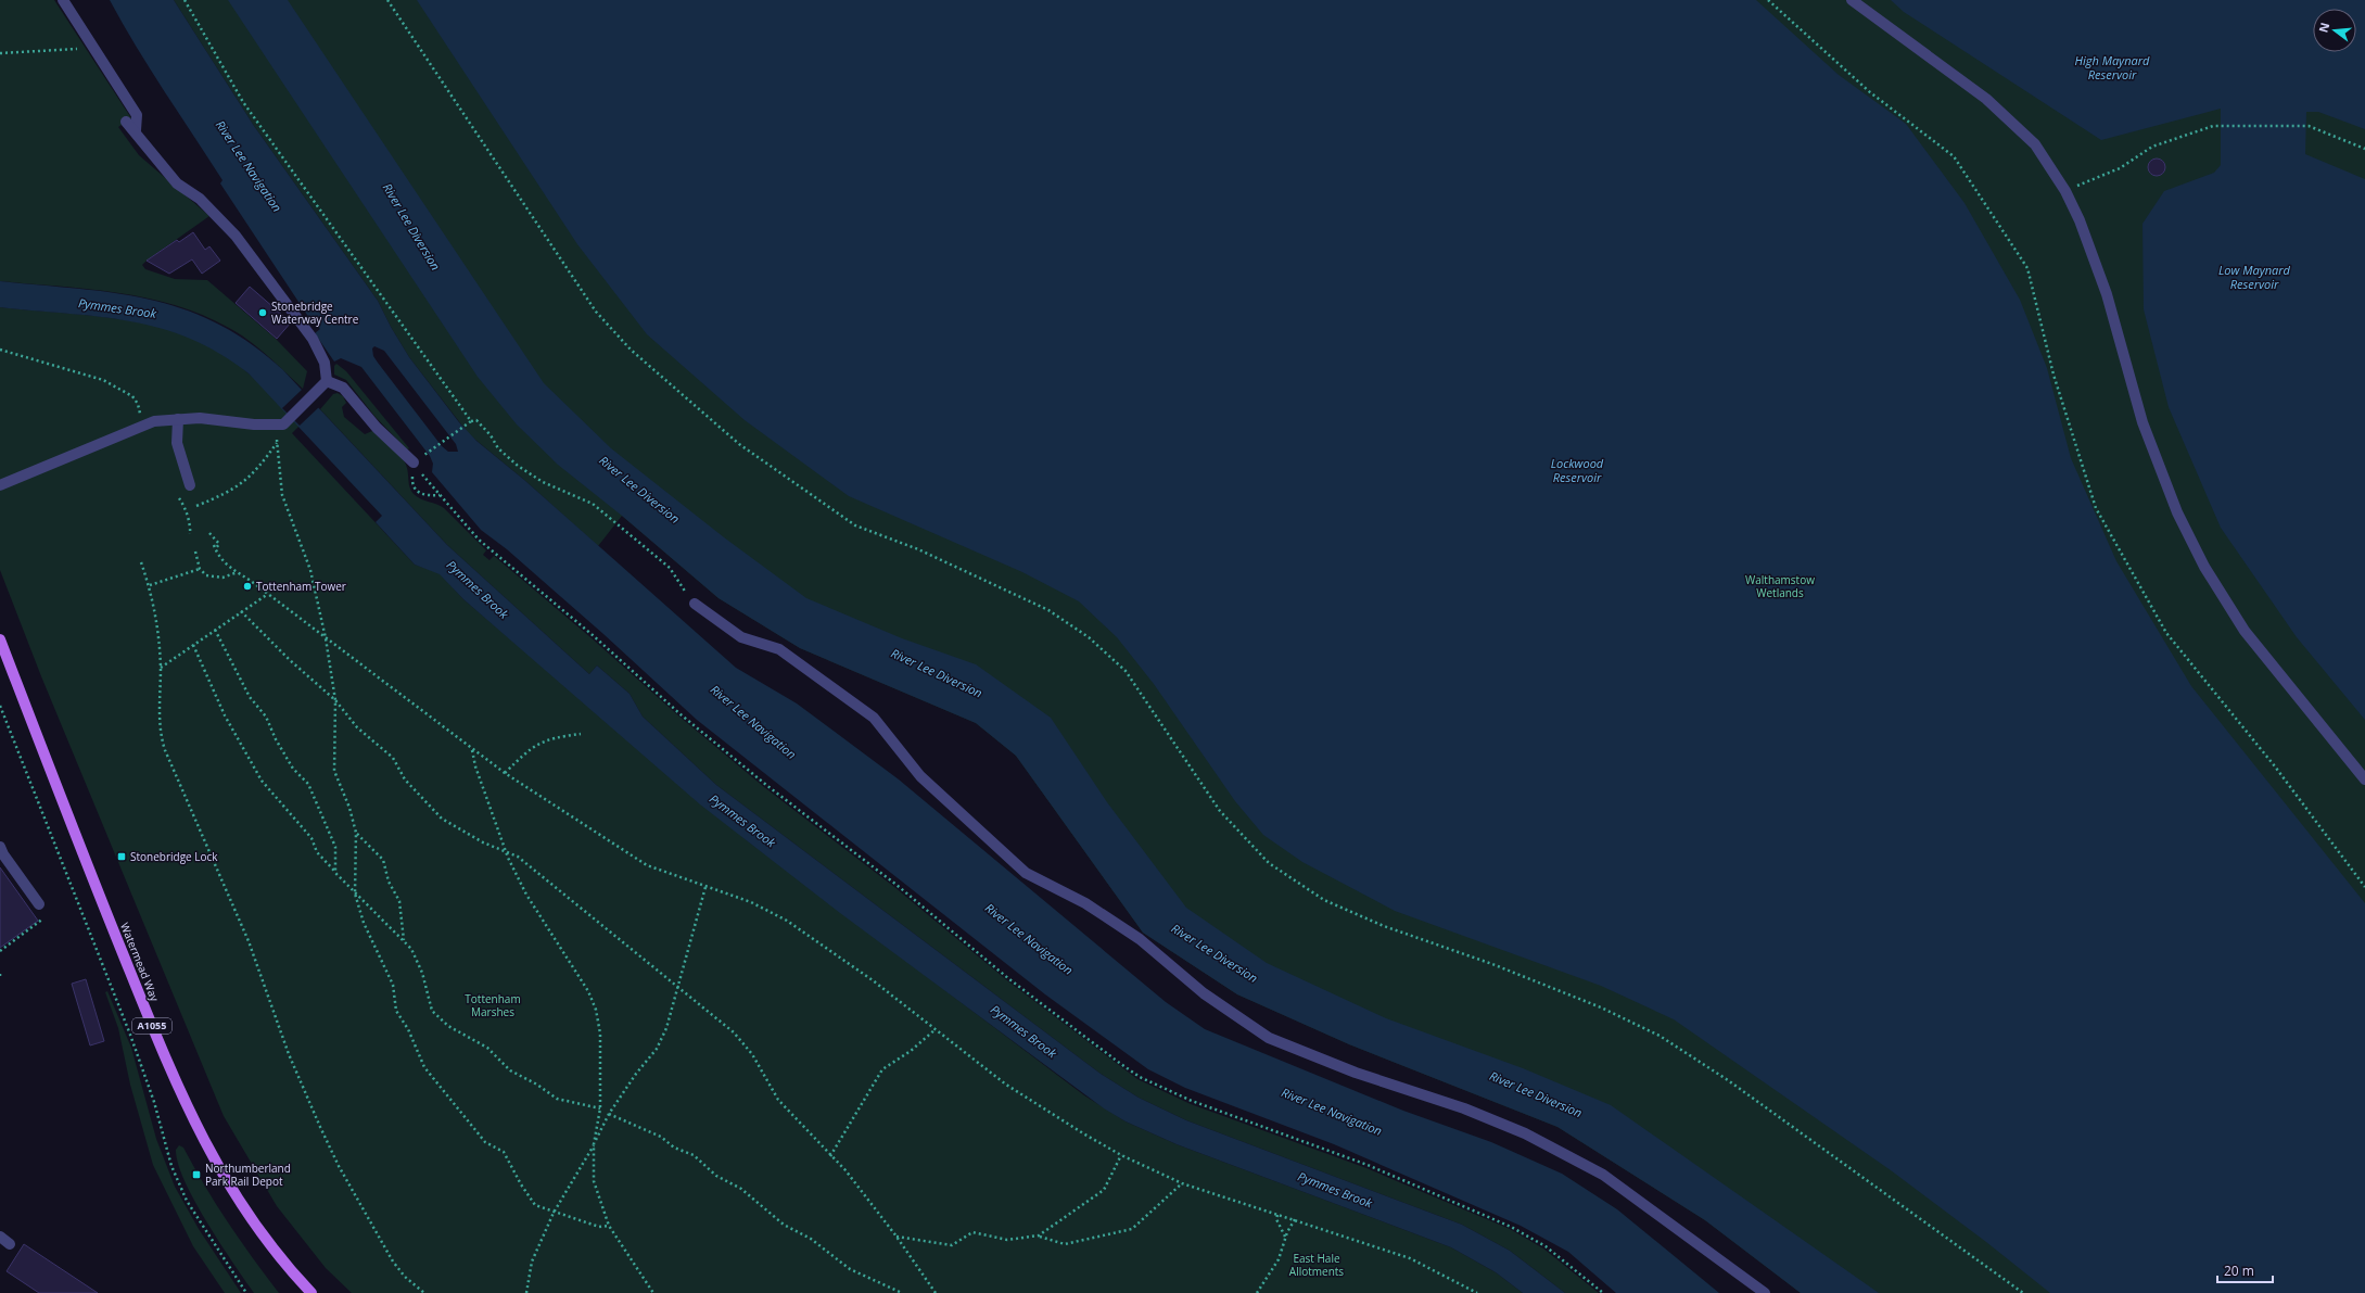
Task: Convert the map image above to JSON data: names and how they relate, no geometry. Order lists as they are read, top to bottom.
{
  "streets": {
    "main road": ["Watermead Way", "A1055"]
  },
  "water": [
    "High Maynard Reservoir",
    "River Lee Navigation",
    "River Lee Diversion",
    "Low Maynard Reservoir",
    "Pymmes Brook",
    "Lockwood Reservoir"
  ],
  "parks": ["Walthamstow Wetlands", "Tottenham Marshes", "East Hale Allotments"],
  "places": {
    "other": ["Stonebridge Waterway Centre", "Tottenham Tower"],
    "transit": ["Stonebridge Lock", "Northumberland Park Rail Depot"]
  },
  "scale_bar": "20 m",
  "north": "left"
}
